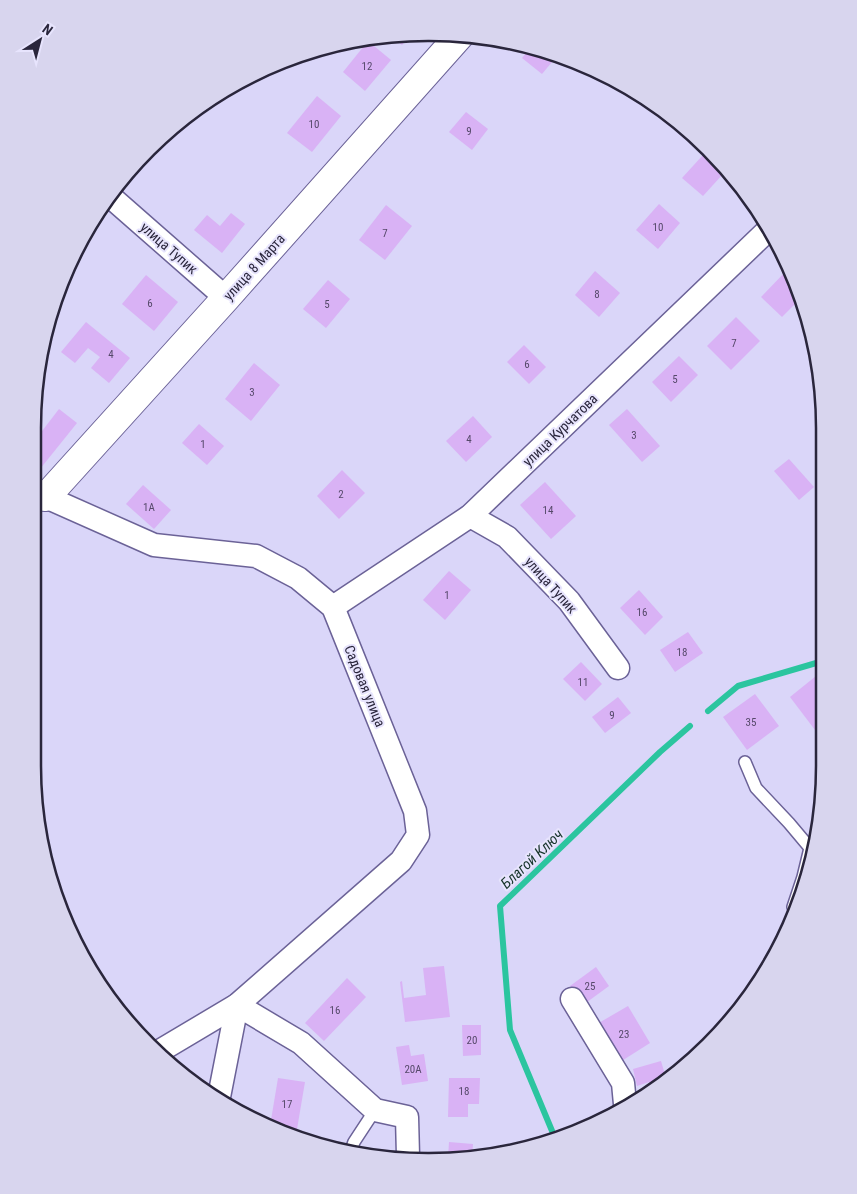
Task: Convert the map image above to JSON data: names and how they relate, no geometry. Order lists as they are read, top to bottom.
{
  "streets": {
    "street": [
      "улица Тупик",
      "улица 8 Марта",
      "улица Курчатова",
      "Садовая улица"
    ]
  },
  "crossings": [
    ["улица Тупик", "улица 8 Марта"],
    ["улица Тупик", "улица Курчатова"],
    ["улица 8 Марта", "Садовая улица"],
    ["улица Курчатова", "Садовая улица"]
  ],
  "water": ["Благой Ключ"],
  "house_numbers": [
    "12",
    "10",
    "9",
    "10",
    "7",
    "8",
    "6",
    "5",
    "7",
    "4",
    "6",
    "5",
    "3",
    "3",
    "4",
    "1",
    "2",
    "1А",
    "14",
    "1",
    "16",
    "18",
    "11",
    "9",
    "35",
    "25",
    "16",
    "23",
    "20",
    "20А",
    "18",
    "17"
  ],
  "north": "top right"
}
